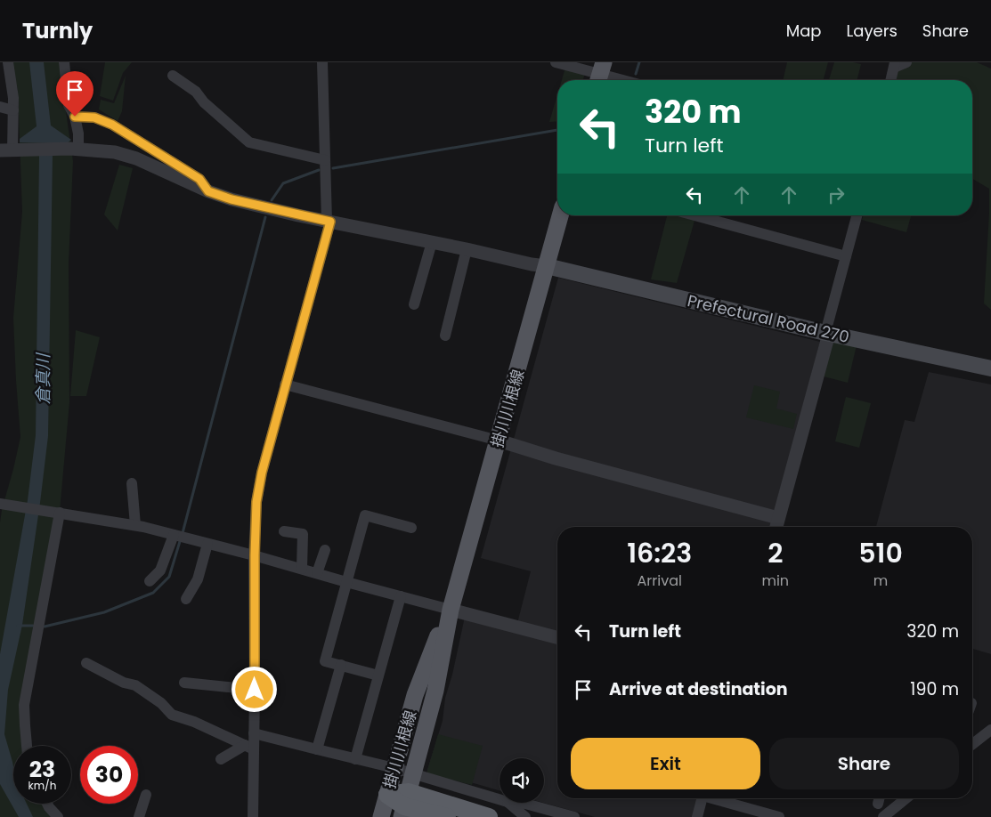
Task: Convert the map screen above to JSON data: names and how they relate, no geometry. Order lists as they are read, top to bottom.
{
  "streets": {
    "main road": ["Prefectural Road 270", "掛川川根線"]
  },
  "crossings": [
    ["Prefectural Road 270", "掛川川根線"]
  ],
  "water": ["倉真川"],
  "page": {
    "header": "Turnly",
    "nav": ["Map", "Layers", "Share"],
    "turn": ["320 m", "Turn left"],
    "eta": [
      "16:23",
      "Arrival",
      "2",
      "min",
      "510",
      "m"
    ],
    "list": [
      {
        "name": "Turn left",
        "value": "320 m"
      },
      {
        "name": "Arrive at destination",
        "value": "190 m"
      }
    ],
    "buttons": ["Exit", "Share"],
    "speed": "23 km/h",
    "limit": "30"
  }
}
